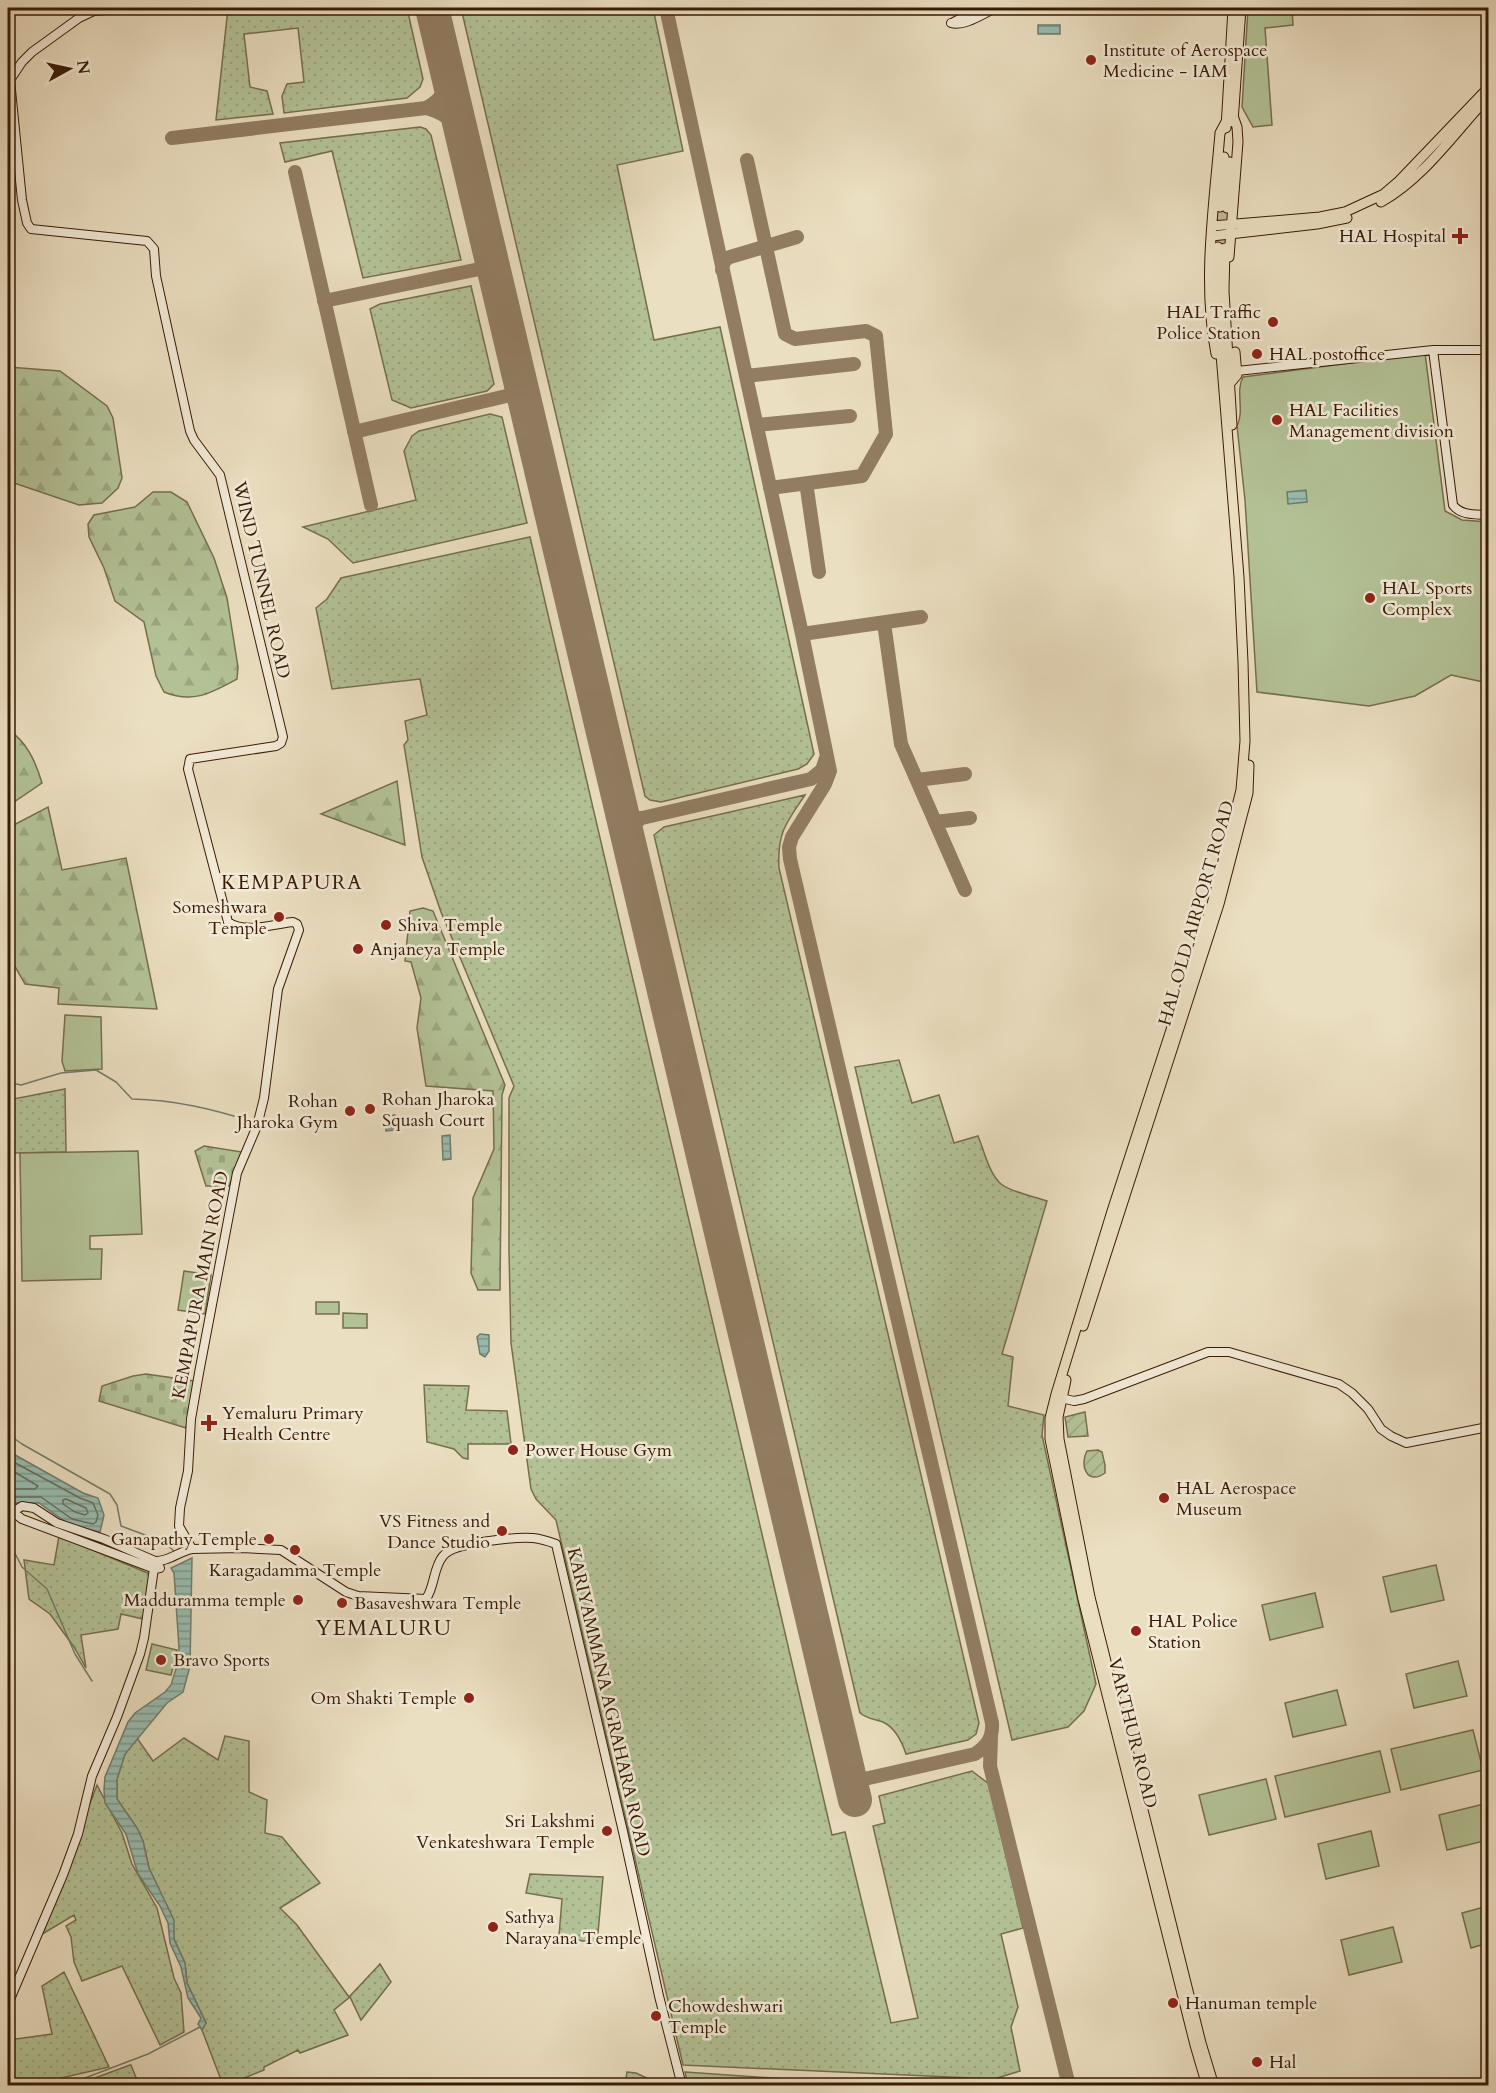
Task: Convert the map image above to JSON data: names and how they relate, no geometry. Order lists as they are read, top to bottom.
{
  "streets": {
    "main road": ["HAL OLD AIRPORT ROAD", "VARTHUR ROAD"],
    "street": ["WIND TUNNEL ROAD", "KEMPAPURA MAIN ROAD", "KARIYAMMANA AGRAHARA ROAD"]
  },
  "crossings": [
    ["WIND TUNNEL ROAD", "KEMPAPURA MAIN ROAD"],
    ["HAL OLD AIRPORT ROAD", "VARTHUR ROAD"],
    ["KEMPAPURA MAIN ROAD", "KARIYAMMANA AGRAHARA ROAD"]
  ],
  "districts": ["KEMPAPURA", "YEMALURU"],
  "places": {
    "other": [
      "Institute of Aerospace Medicine - IAM",
      "HAL Traffic Police Station",
      "HAL postoffice",
      "HAL Facilities Management division",
      "HAL Sports Complex",
      "Someshwara Temple",
      "Shiva Temple",
      "Anjaneya Temple",
      "Rohan Jharoka Squash Court",
      "Rohan Jharoka Gym",
      "Power House Gym",
      "HAL Aerospace Museum",
      "VS Fitness and Dance Studio",
      "Ganapathy Temple",
      "Karagadamma Temple",
      "Madduramma temple",
      "Basaveshwara Temple",
      "HAL Police Station",
      "Bravo Sports",
      "Om Shakti Temple",
      "Sri Lakshmi Venkateshwara Temple",
      "Sathya Narayana Temple",
      "Hanuman temple",
      "Chowdeshwari Temple",
      "Hal"
    ],
    "health": ["HAL Hospital", "Yemaluru Primary Health Centre"]
  },
  "north": "right"
}
